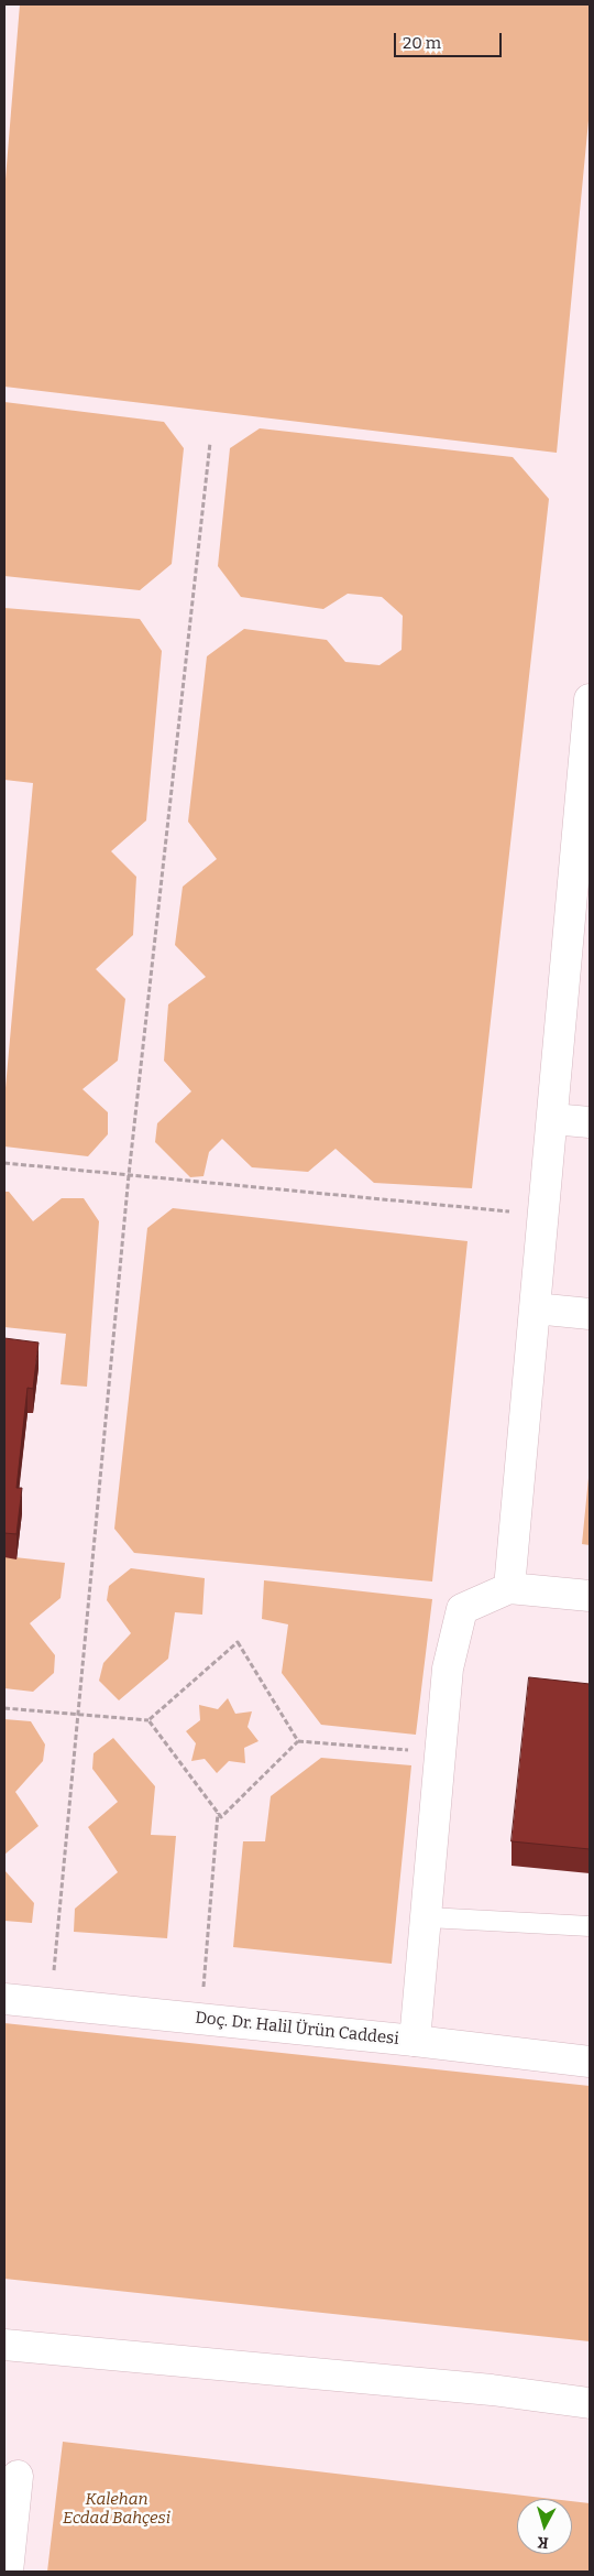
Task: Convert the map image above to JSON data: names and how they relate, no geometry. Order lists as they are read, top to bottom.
{
  "streets": {
    "street": ["Doç. Dr. Halil Ürün Caddesi"]
  },
  "parks": ["Kalehan Ecdad Bahçesi"],
  "scale_bar": "20 m",
  "north": "bottom"
}
